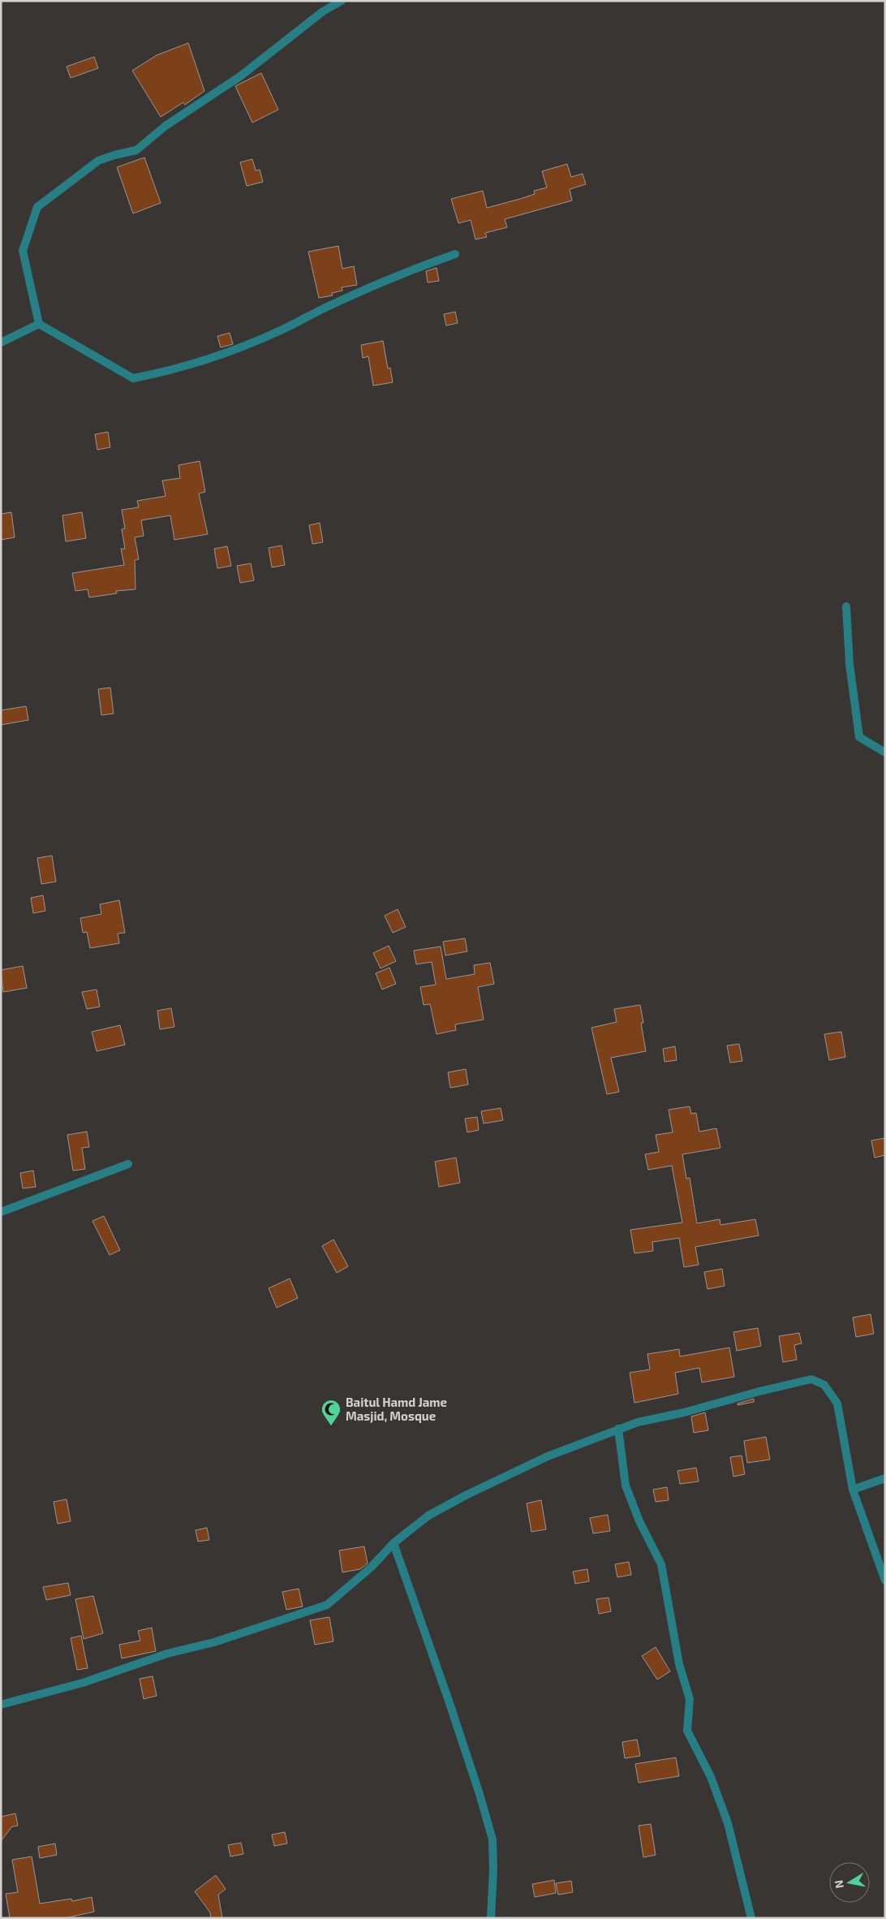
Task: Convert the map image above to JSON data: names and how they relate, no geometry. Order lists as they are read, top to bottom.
{
  "places": {
    "mosque": ["Baitul Hamd Jame Masjid, Mosque"]
  },
  "north": "left"
}
